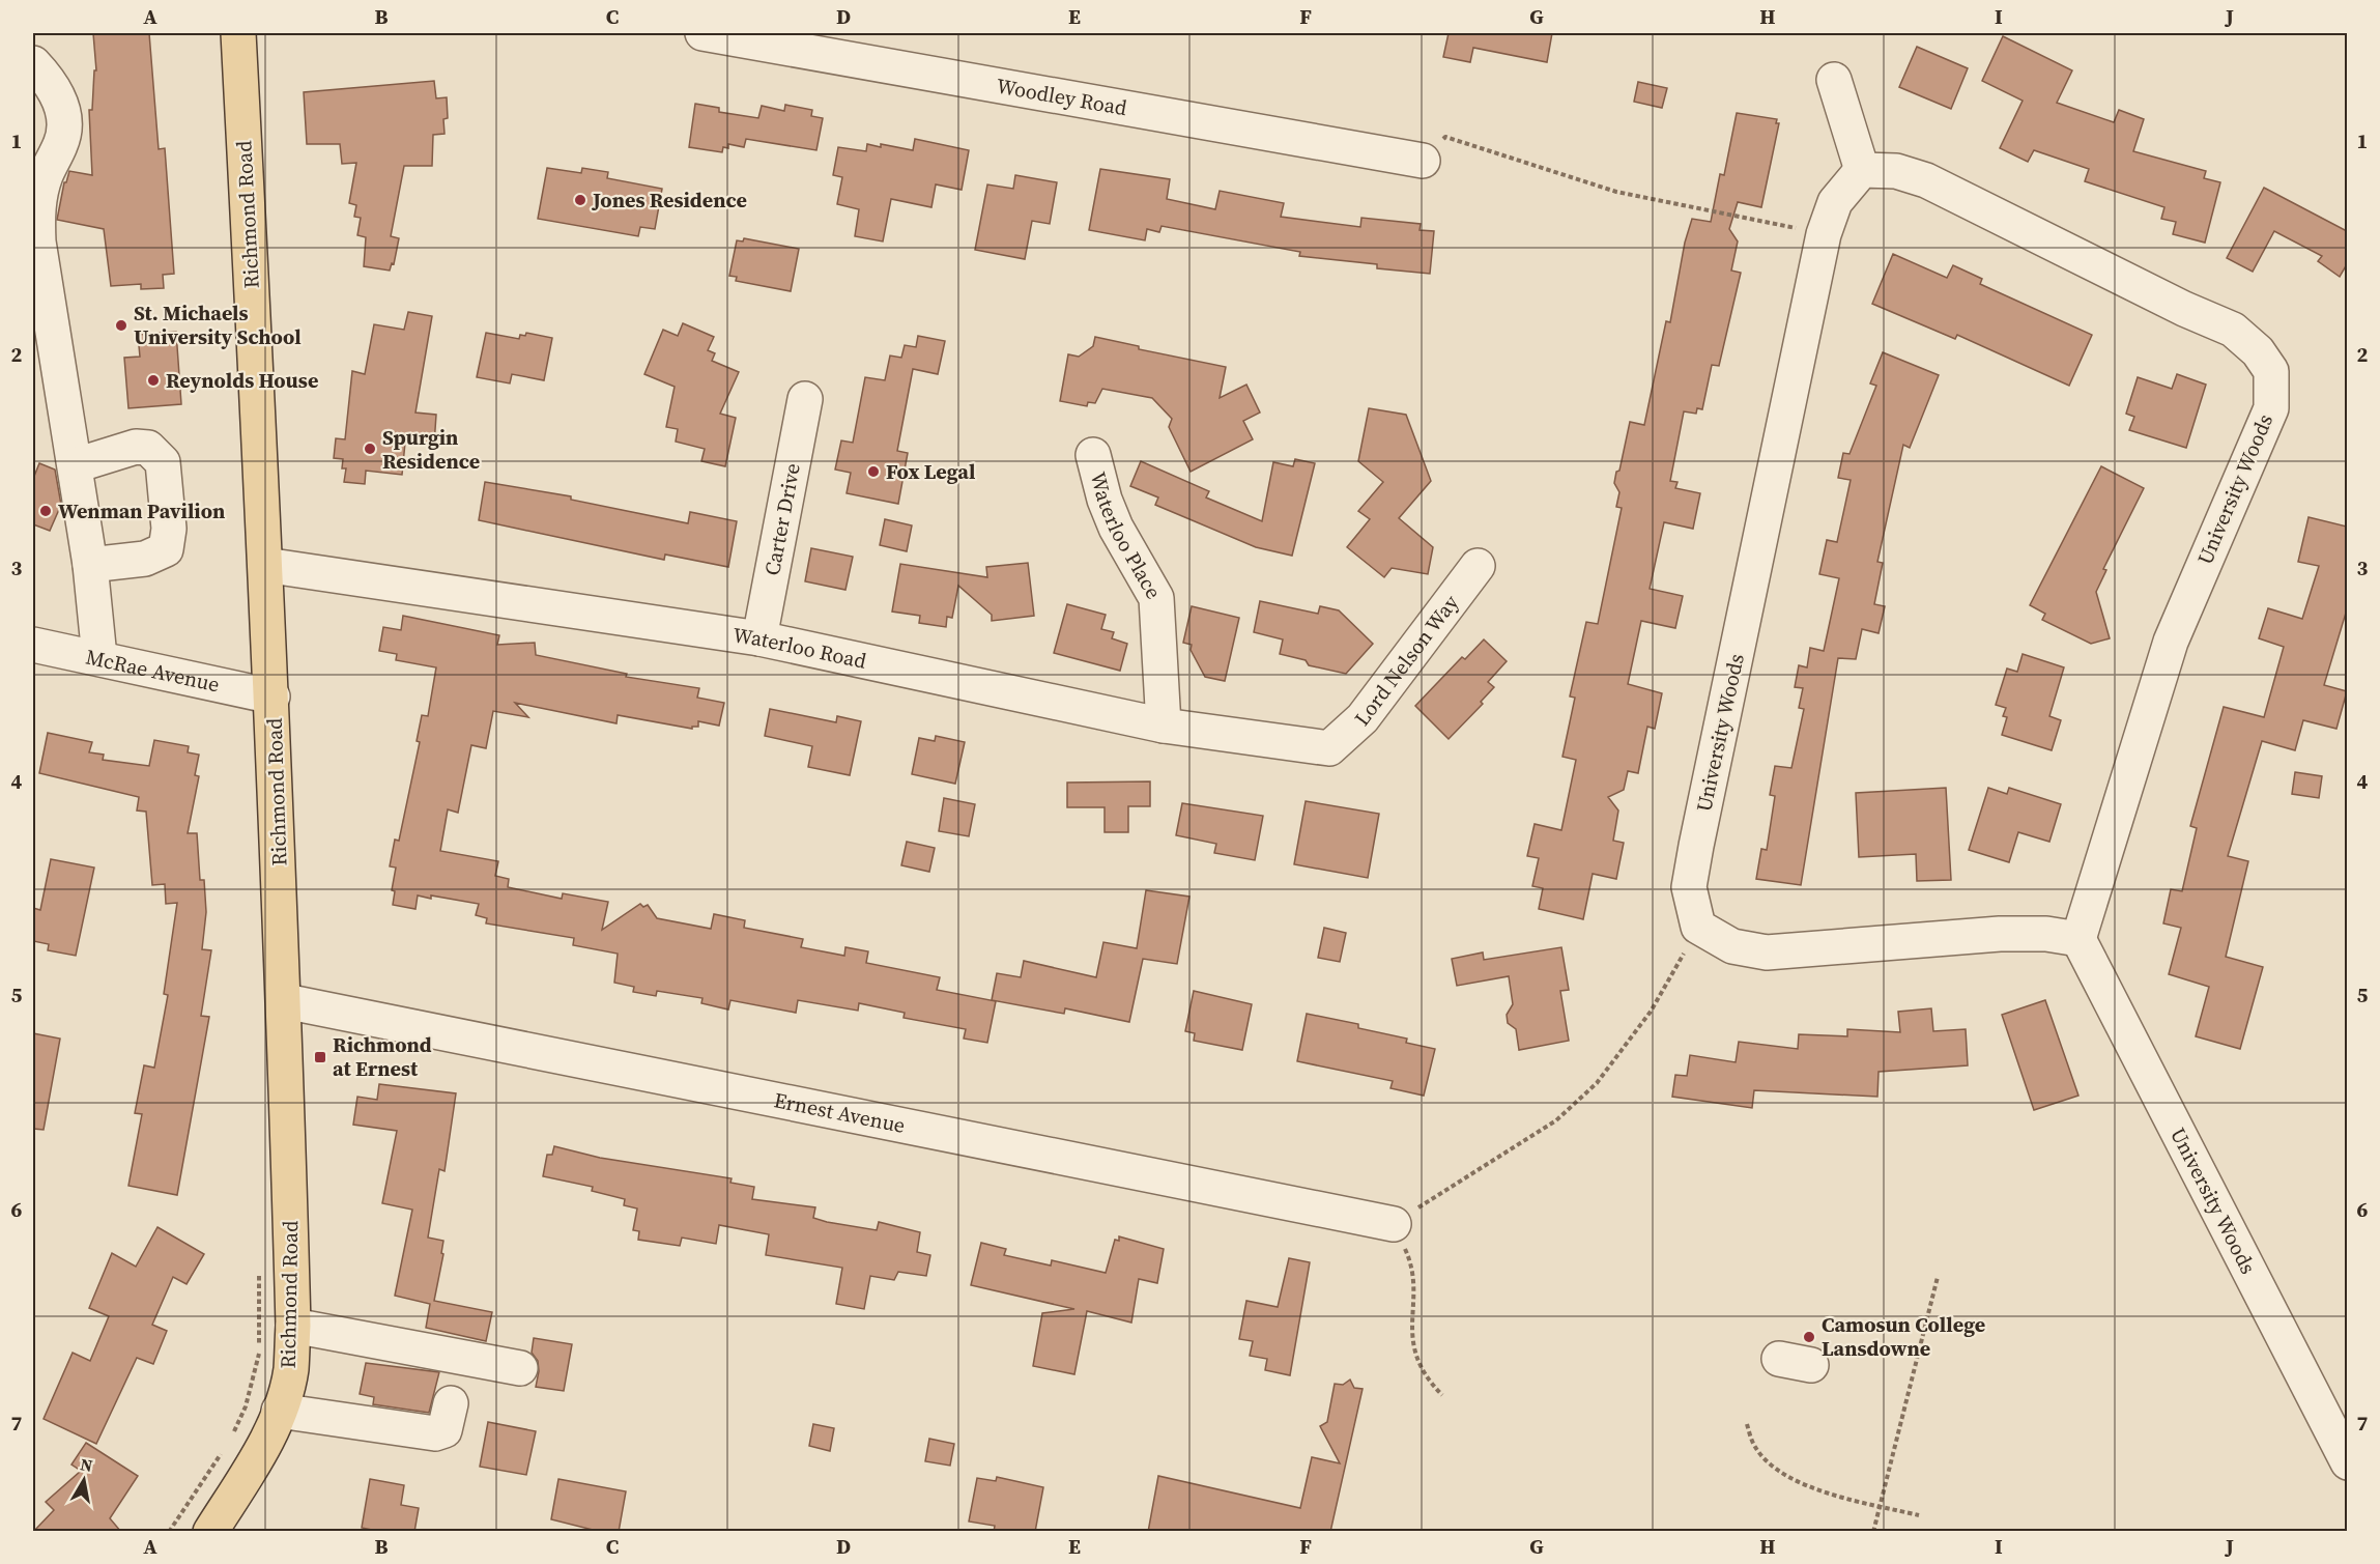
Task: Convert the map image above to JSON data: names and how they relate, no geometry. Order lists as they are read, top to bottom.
{
  "streets": {
    "main road": ["Richmond Road"],
    "street": [
      "Woodley Road",
      "University Woods",
      "Carter Drive",
      "Waterloo Place",
      "Waterloo Road",
      "Lord Nelson Way",
      "McRae Avenue",
      "Ernest Avenue"
    ]
  },
  "crossings": [
    ["Richmond Road", "Waterloo Road"],
    ["Richmond Road", "McRae Avenue"],
    ["Richmond Road", "Ernest Avenue"],
    ["Carter Drive", "Waterloo Road"],
    ["Waterloo Place", "Waterloo Road"],
    ["Waterloo Road", "Lord Nelson Way"]
  ],
  "places": {
    "other": [
      "Jones Residence",
      "St. Michaels University School",
      "Reynolds House",
      "Spurgin Residence",
      "Fox Legal",
      "Wenman Pavilion",
      "Camosun College Lansdowne"
    ],
    "transit": ["Richmond at Ernest"]
  },
  "north": "top",
  "grid": {
    "columns": [
      "A",
      "B",
      "C",
      "D",
      "E",
      "F",
      "G",
      "H",
      "I",
      "J"
    ],
    "rows": [
      "1",
      "2",
      "3",
      "4",
      "5",
      "6",
      "7"
    ]
  }
}
